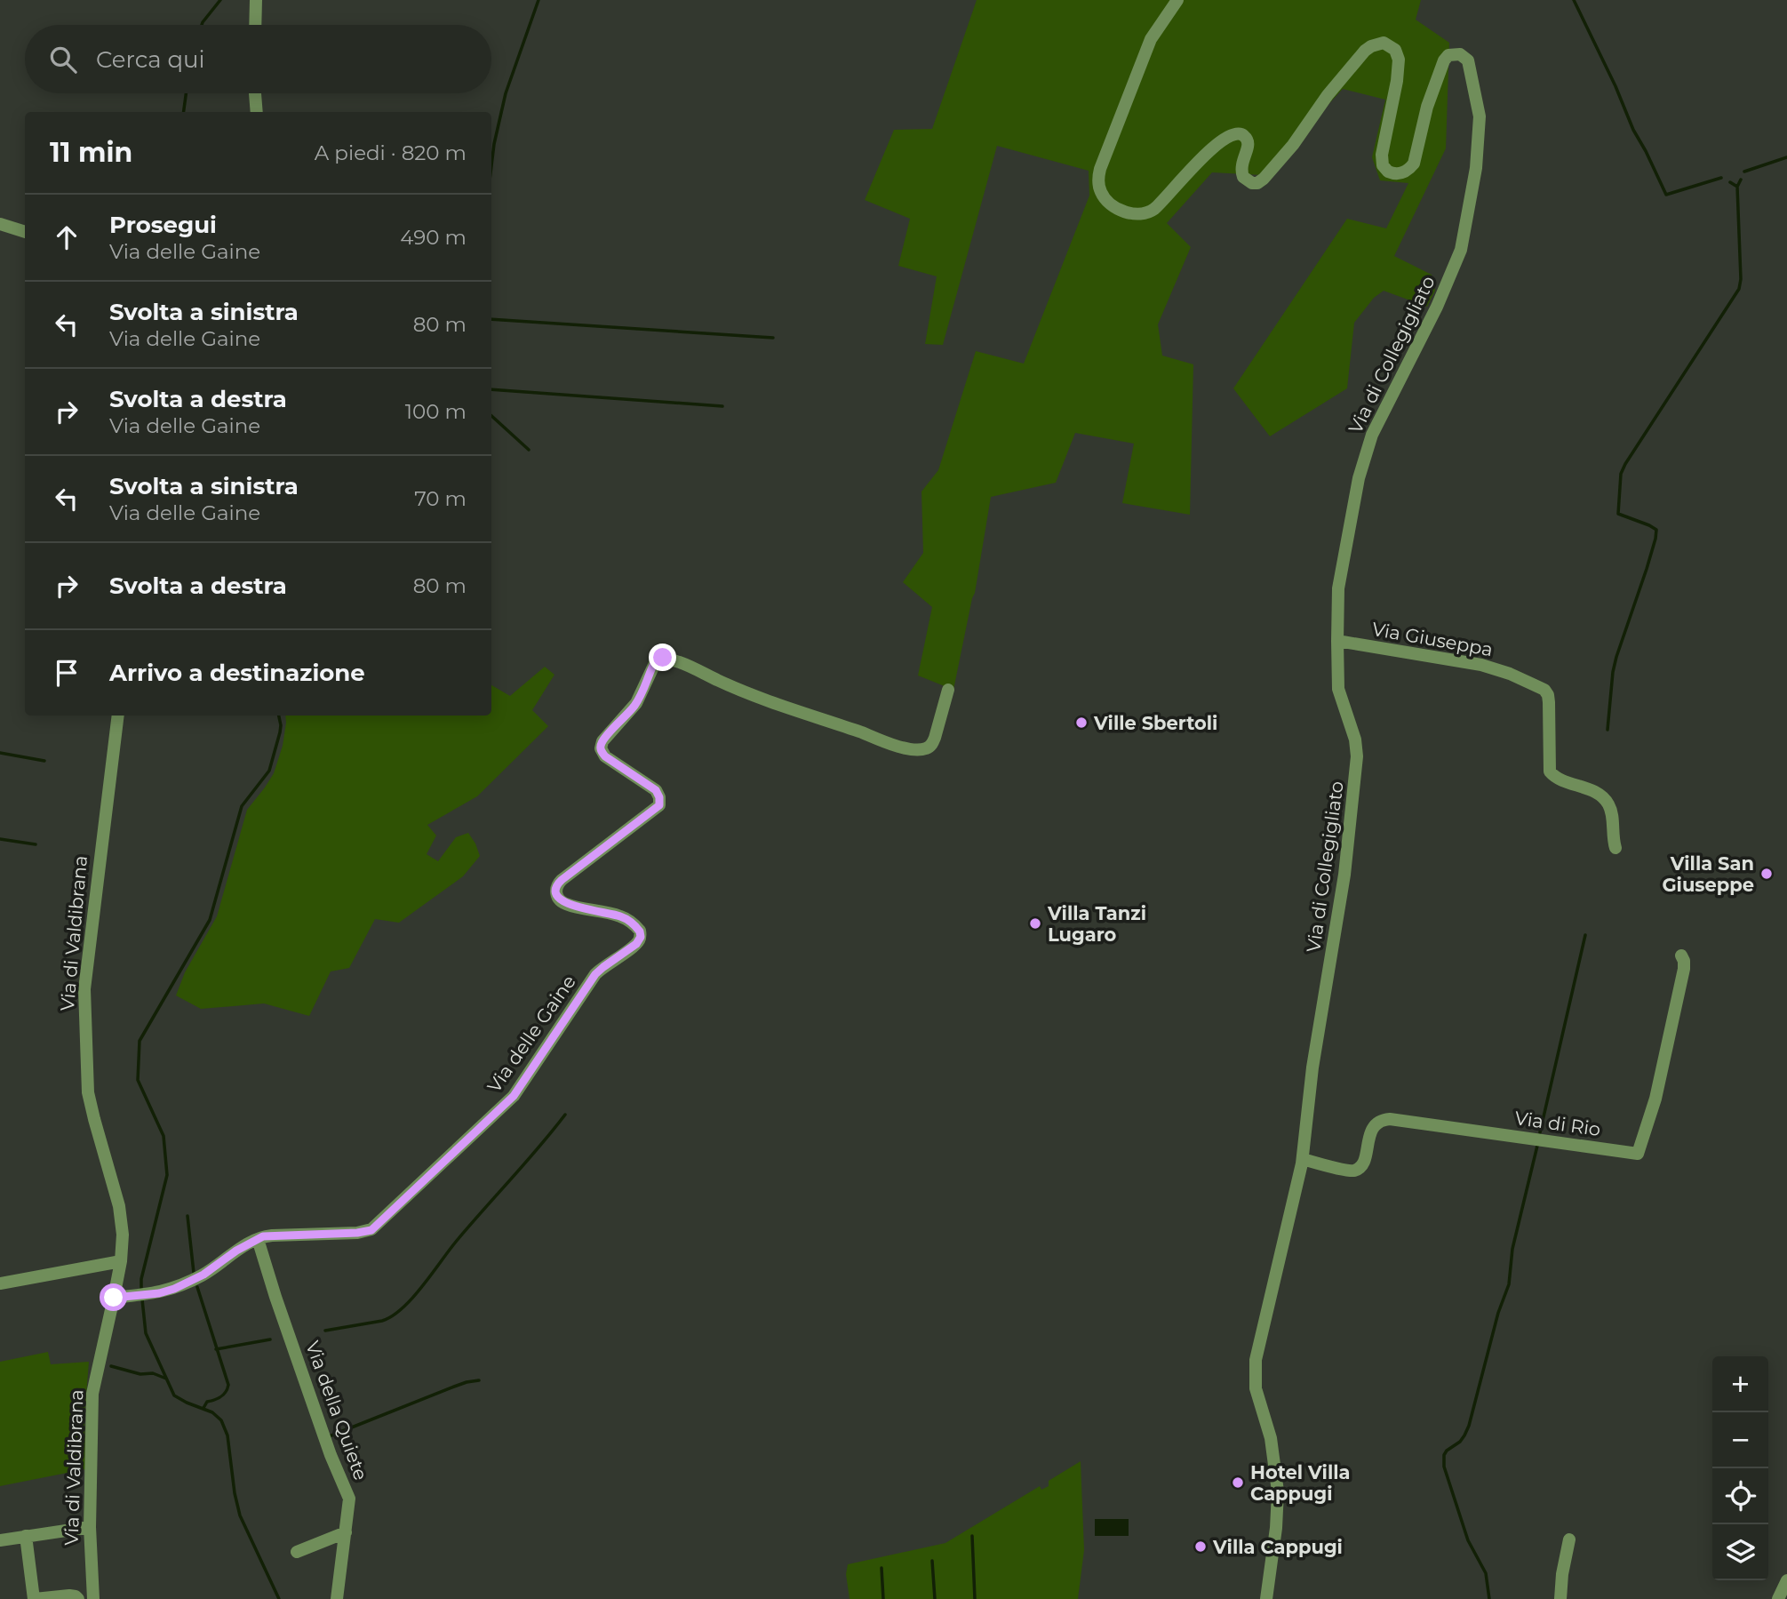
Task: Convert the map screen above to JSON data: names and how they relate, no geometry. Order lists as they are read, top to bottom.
{
  "streets": {
    "street": [
      "Via di Collegigliato",
      "Via Giuseppa",
      "Via di Valdibrana",
      "Via delle Gaine",
      "Via di Rio",
      "Via della Quiete"
    ]
  },
  "crossings": [
    ["Via di Collegigliato", "Via Giuseppa"],
    ["Via di Collegigliato", "Via di Rio"],
    ["Via di Valdibrana", "Via delle Gaine"],
    ["Via delle Gaine", "Via della Quiete"]
  ],
  "places": [
    "Ville Sbertoli",
    "Villa San Giuseppe",
    "Villa Tanzi Lugaro",
    "Hotel Villa Cappugi",
    "Villa Cappugi"
  ],
  "page": {
    "search": "Cerca qui",
    "heading": ["11 min", "A piedi · 820 m"],
    "list": [
      ["Prosegui", "Via delle Gaine", "490 m"],
      ["Svolta a sinistra", "Via delle Gaine", "80 m"],
      ["Svolta a destra", "Via delle Gaine", "100 m"],
      ["Svolta a sinistra", "Via delle Gaine", "70 m"],
      ["Svolta a destra", "80 m"],
      "Arrivo a destinazione"
    ],
    "map_buttons": ["+", "−"]
  }
}
